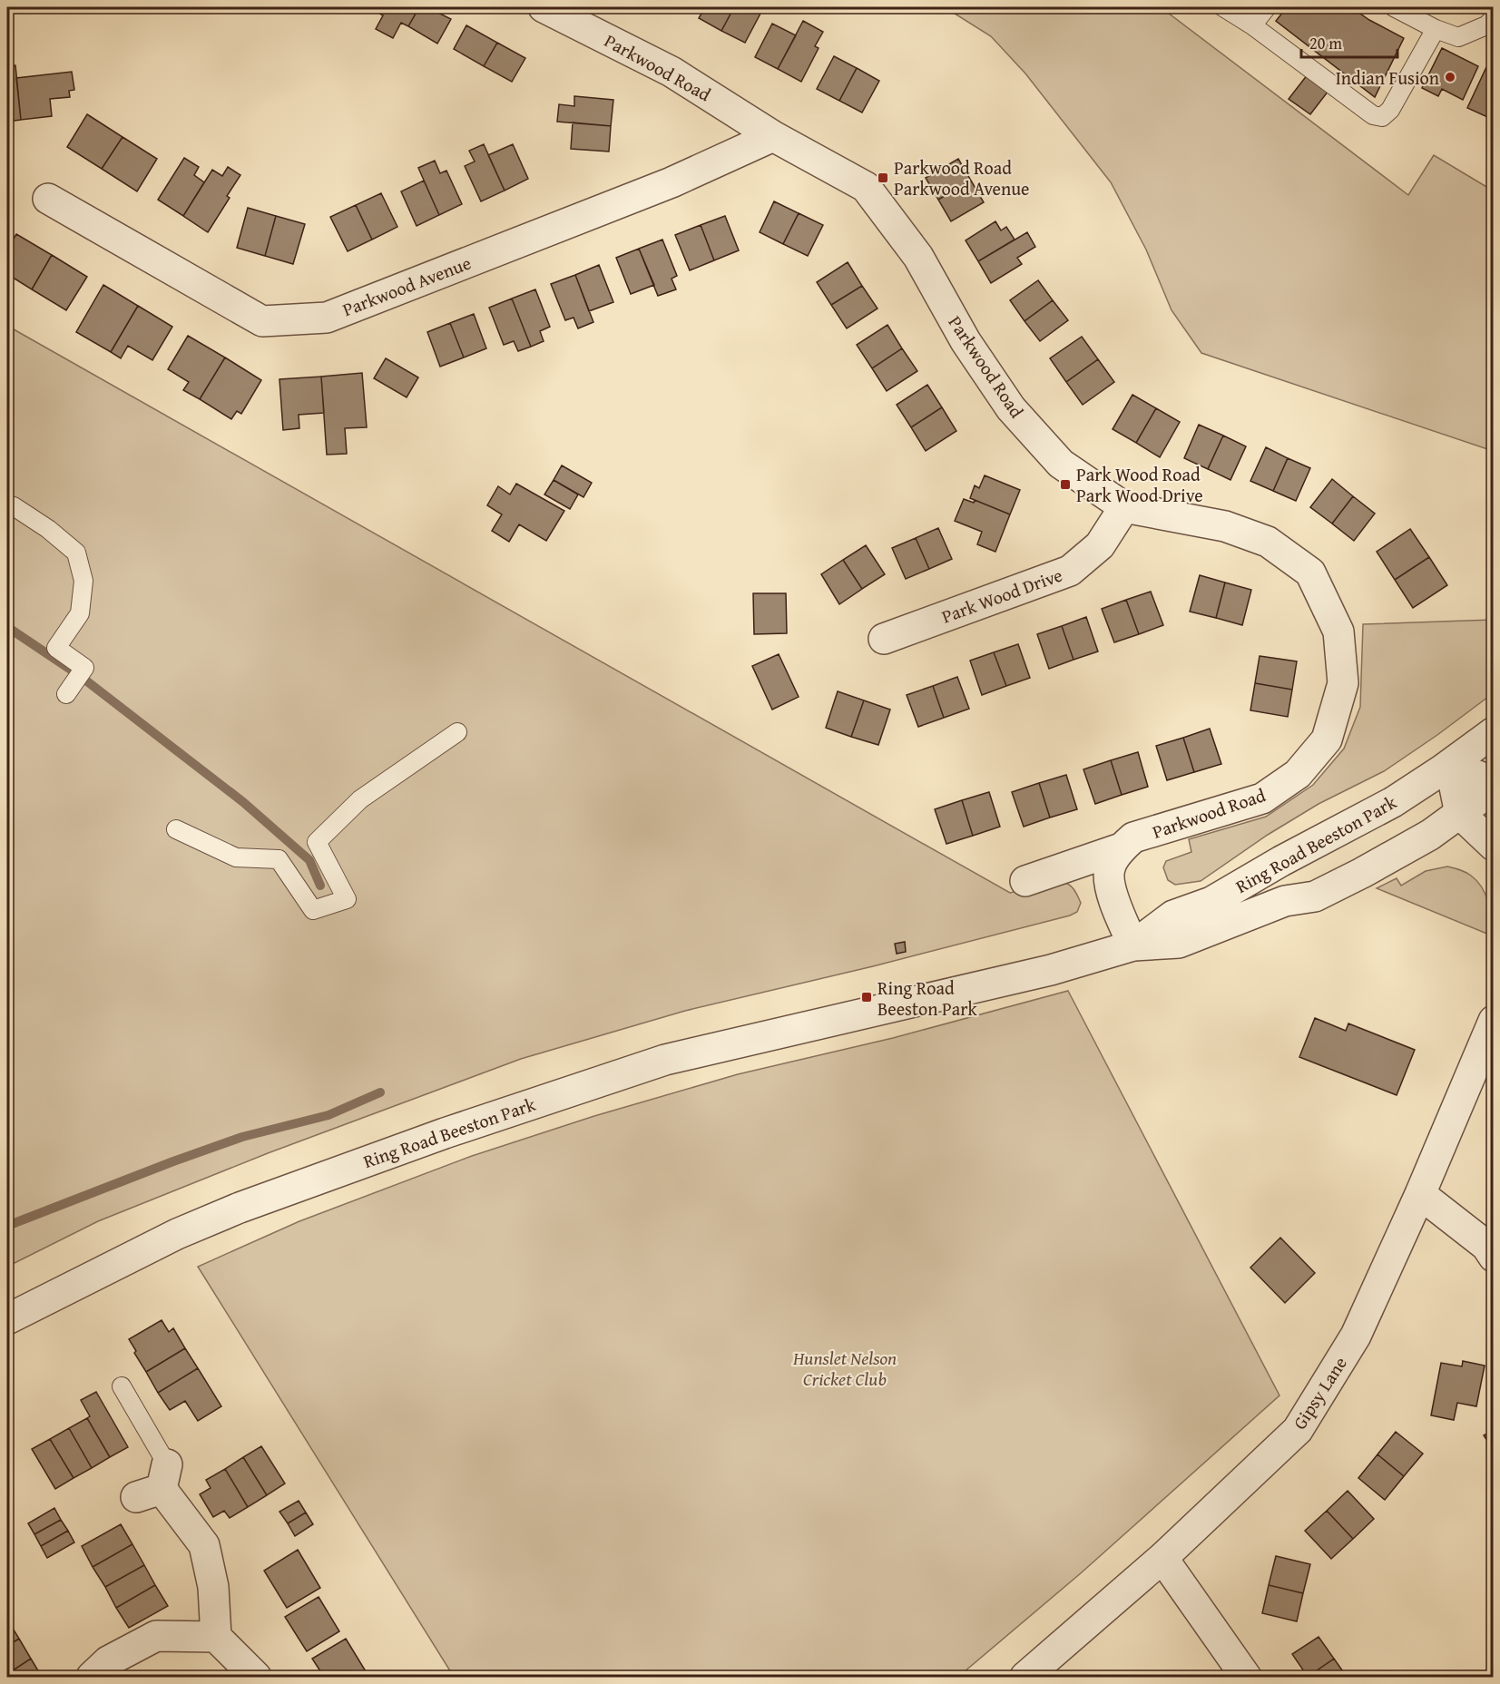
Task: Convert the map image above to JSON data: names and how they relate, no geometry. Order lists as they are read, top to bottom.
{
  "streets": {
    "street": [
      "Parkwood Road",
      "Parkwood Avenue",
      "Park Wood Drive",
      "Ring Road Beeston Park",
      "Gipsy Lane"
    ]
  },
  "crossings": [
    ["Parkwood Road", "Parkwood Avenue"],
    ["Parkwood Road", "Park Wood Drive"]
  ],
  "parks": ["Hunslet Nelson Cricket Club"],
  "places": {
    "other": ["Indian Fusion"],
    "transit": ["Parkwood Road Parkwood Avenue", "Park Wood Road Park Wood Drive", "Ring Road Beeston Park"]
  },
  "scale_bar": "20 m"
}
